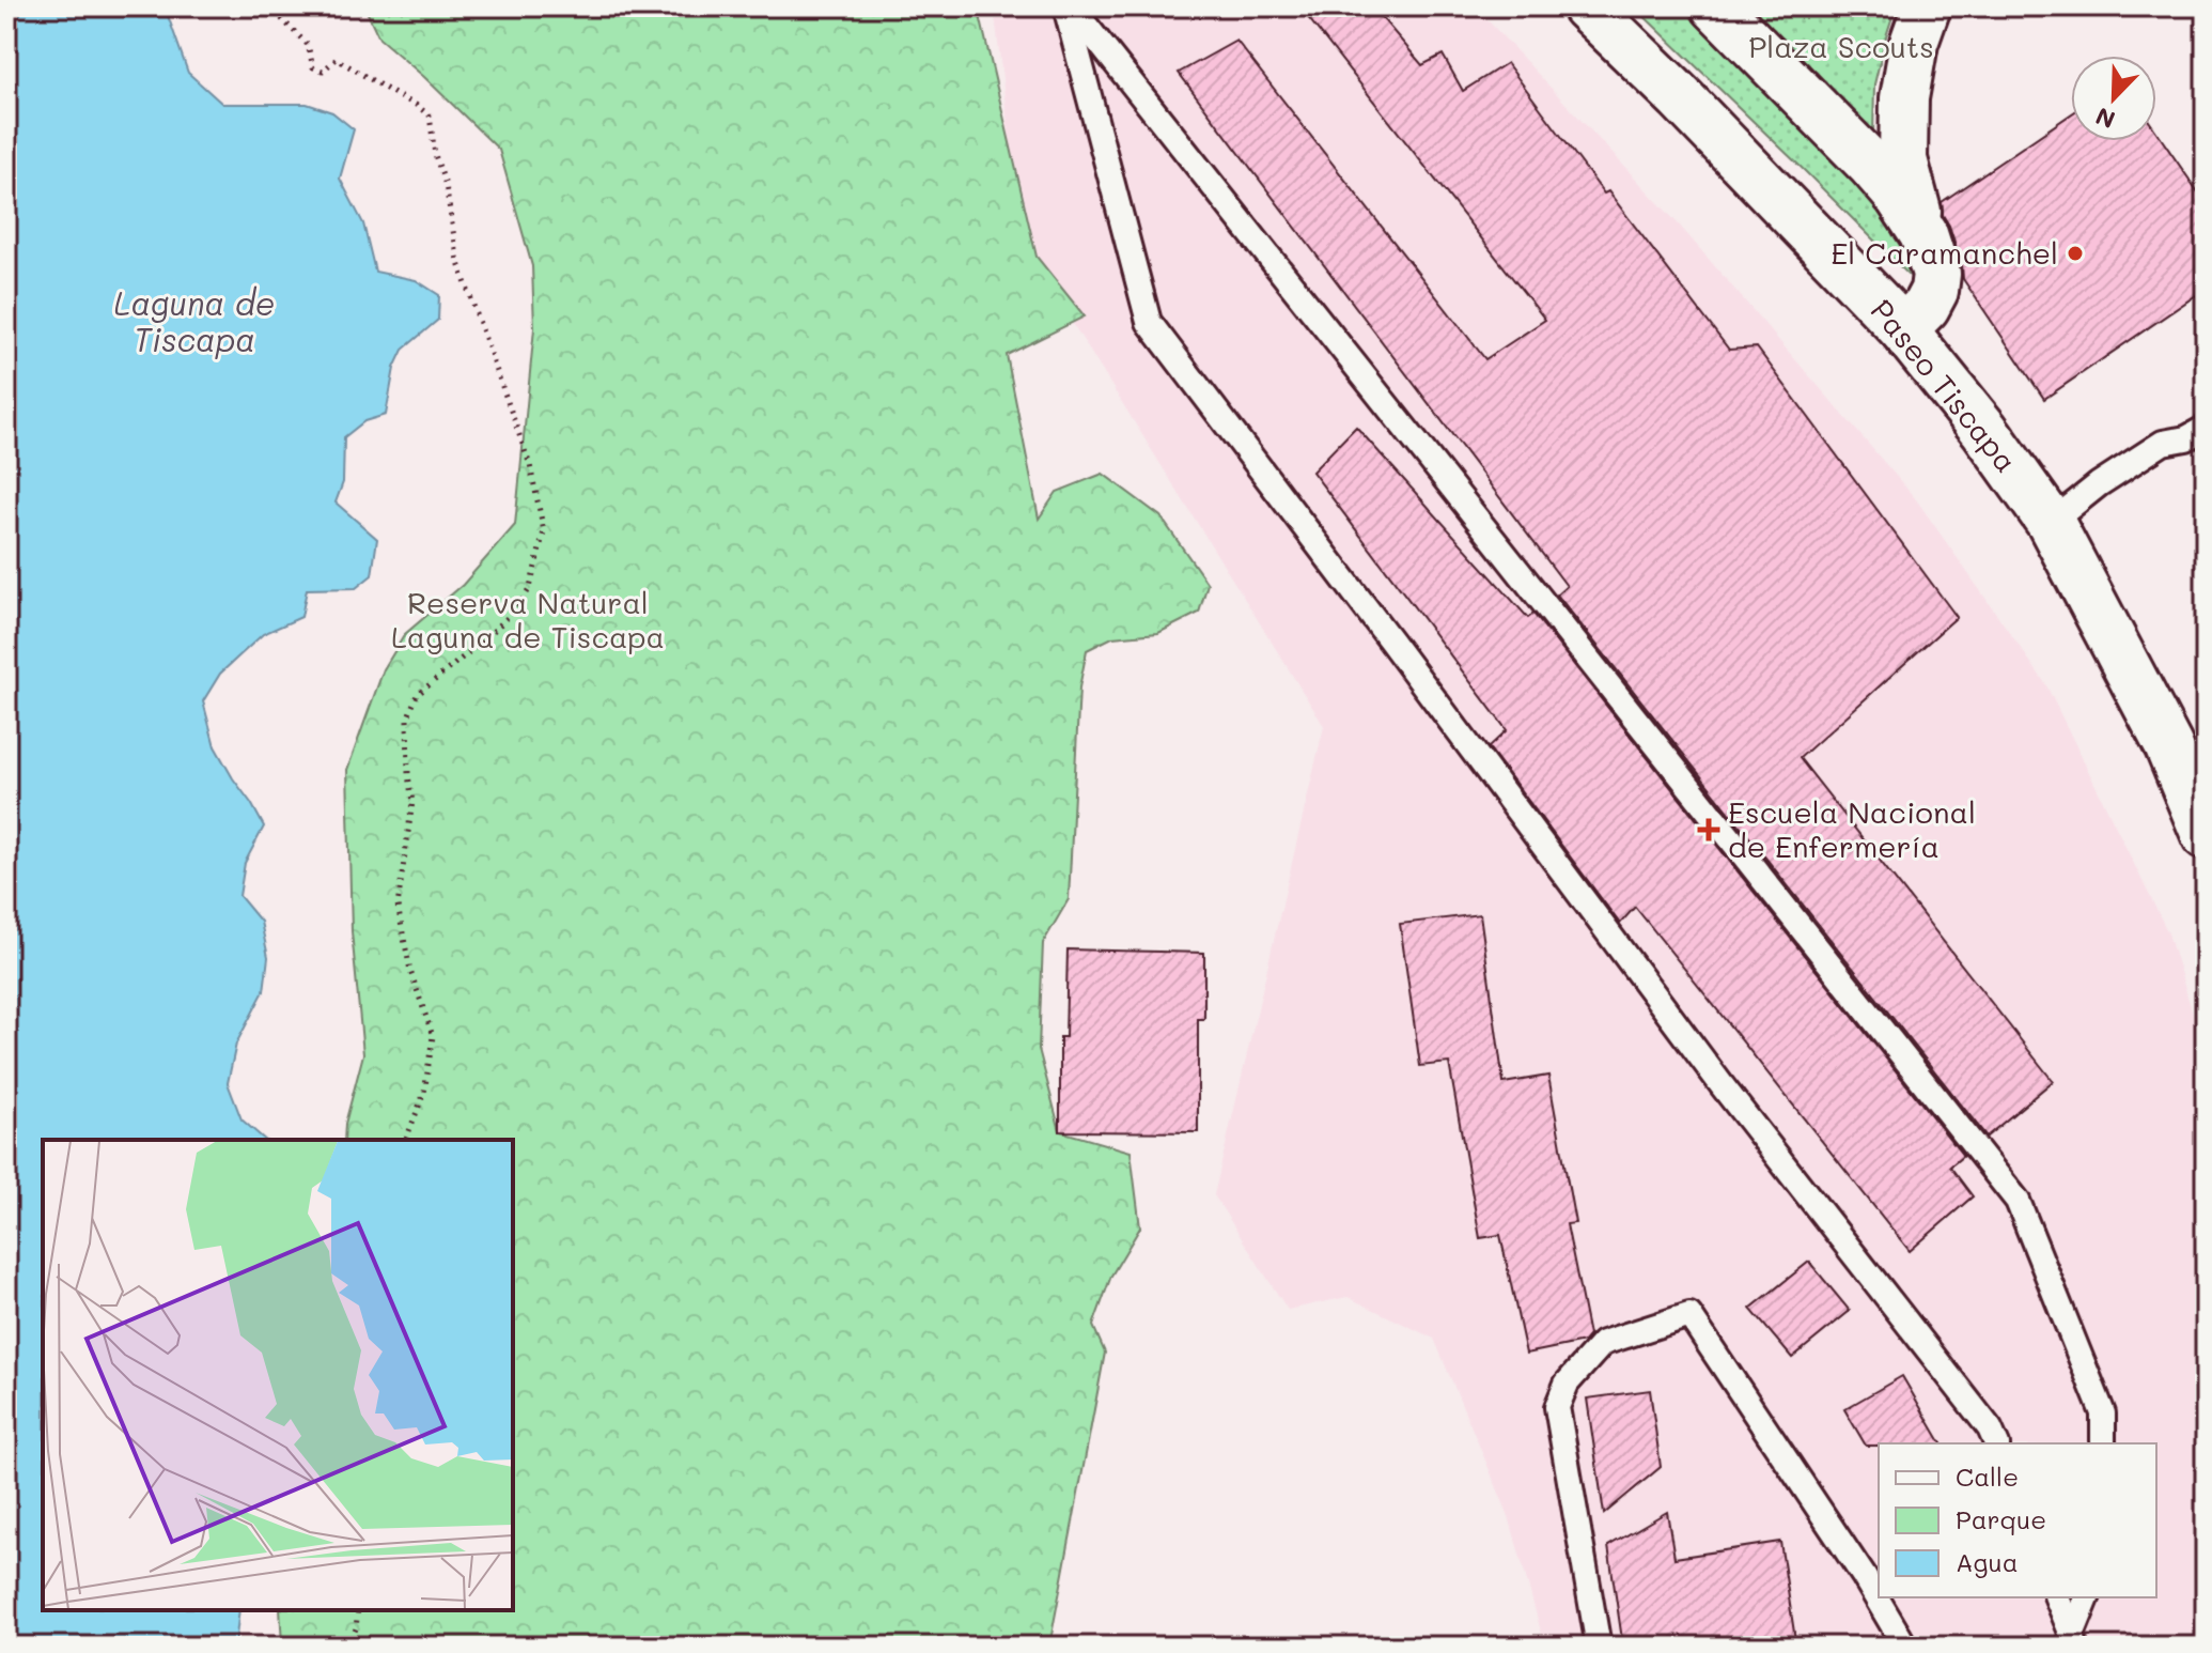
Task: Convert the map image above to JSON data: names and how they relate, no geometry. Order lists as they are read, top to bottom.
{
  "streets": {
    "street": ["Paseo Tiscapa"]
  },
  "water": ["Laguna de Tiscapa"],
  "parks": ["Plaza Scouts", "Reserva Natural Laguna de Tiscapa"],
  "places": {
    "other": ["El Caramanchel"],
    "health": ["Escuela Nacional de Enfermería"]
  },
  "legend": ["Calle", "Parque", "Agua"],
  "north": "bottom left"
}
